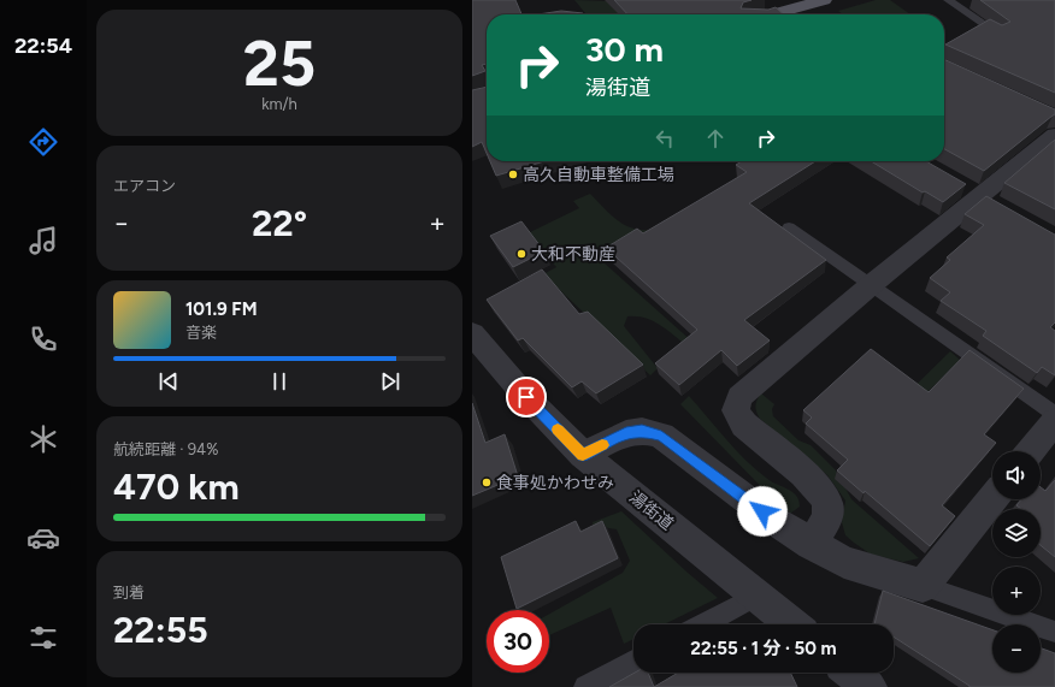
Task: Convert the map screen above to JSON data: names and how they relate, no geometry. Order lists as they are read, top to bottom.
{
  "streets": {
    "street": ["湯街道"]
  },
  "places": ["高久自動車整備工場", "大和不動産", "食事処かわせみ"],
  "page": {
    "tabs": "22:54",
    "tile": [
      ["25", "km/h"],
      "エアコン",
      ["航続距離 · 94%", "470 km"],
      ["到着", "22:55"]
    ],
    "turn": ["30 m", "湯街道"],
    "heat": ["−", "22°", "+"],
    "song": ["101.9 FM", "音楽"],
    "map_buttons": ["+", "−"],
    "limit": "30",
    "trip": "22:55 · 1 分 · 50 m"
  }
}
